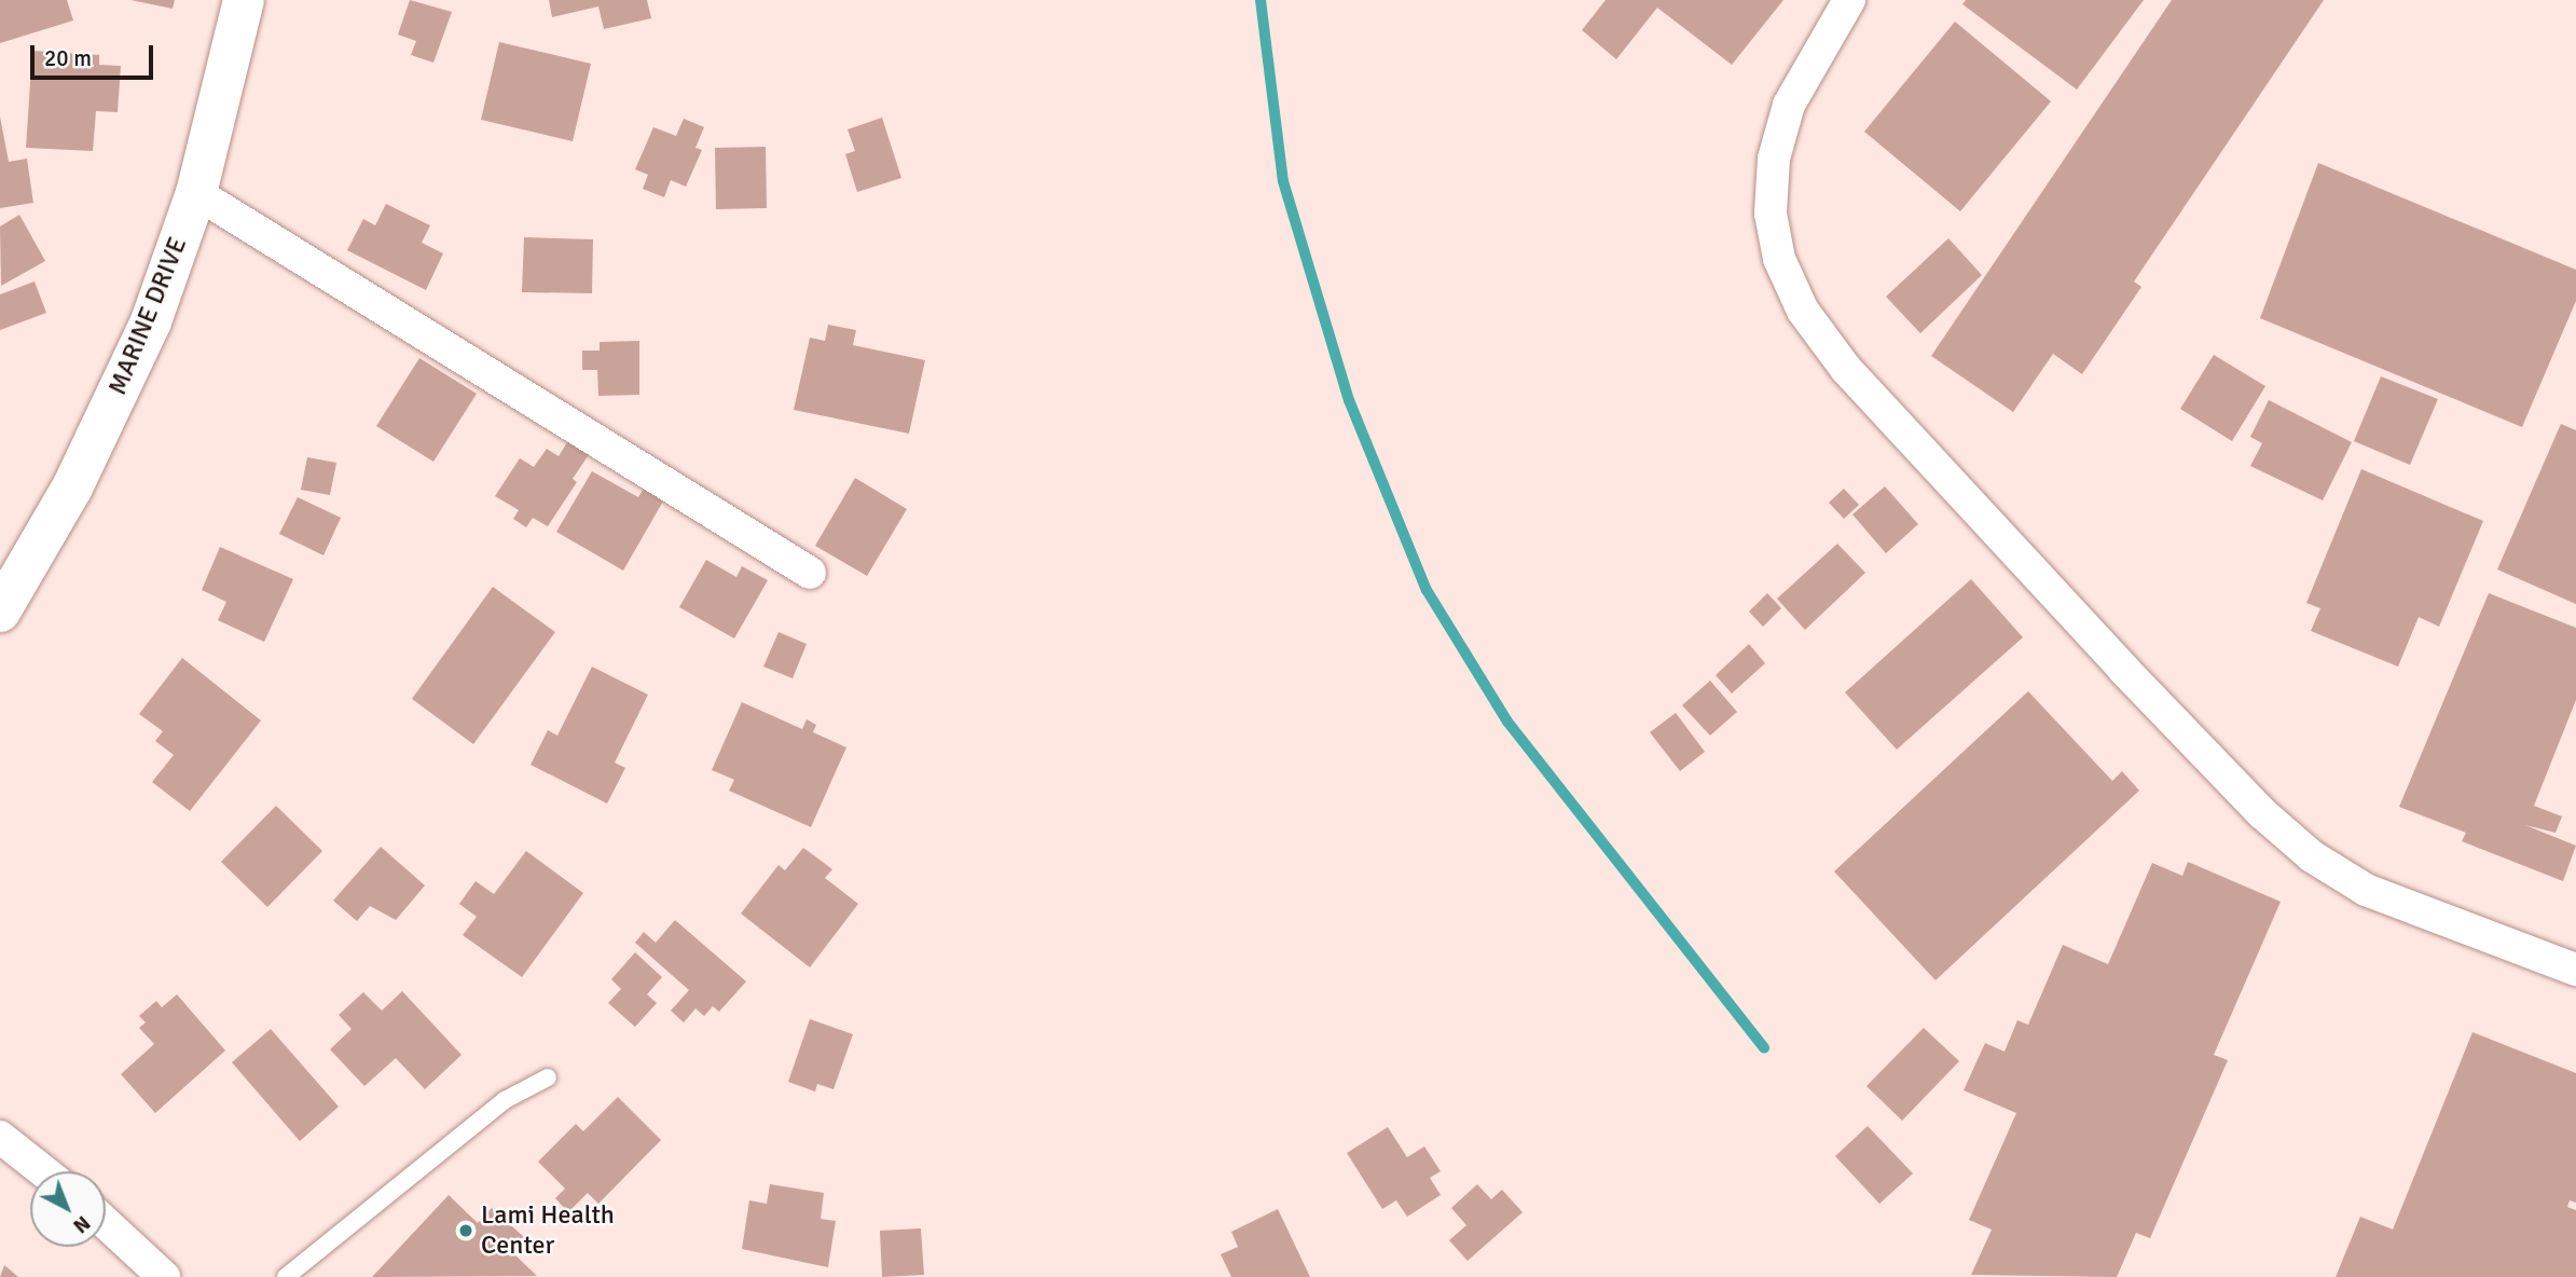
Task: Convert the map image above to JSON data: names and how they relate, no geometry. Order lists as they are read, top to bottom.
{
  "streets": {
    "highway": ["MARINE DRIVE"]
  },
  "places": ["Lami Health Center"],
  "scale_bar": "20 m",
  "north": "bottom right"
}
